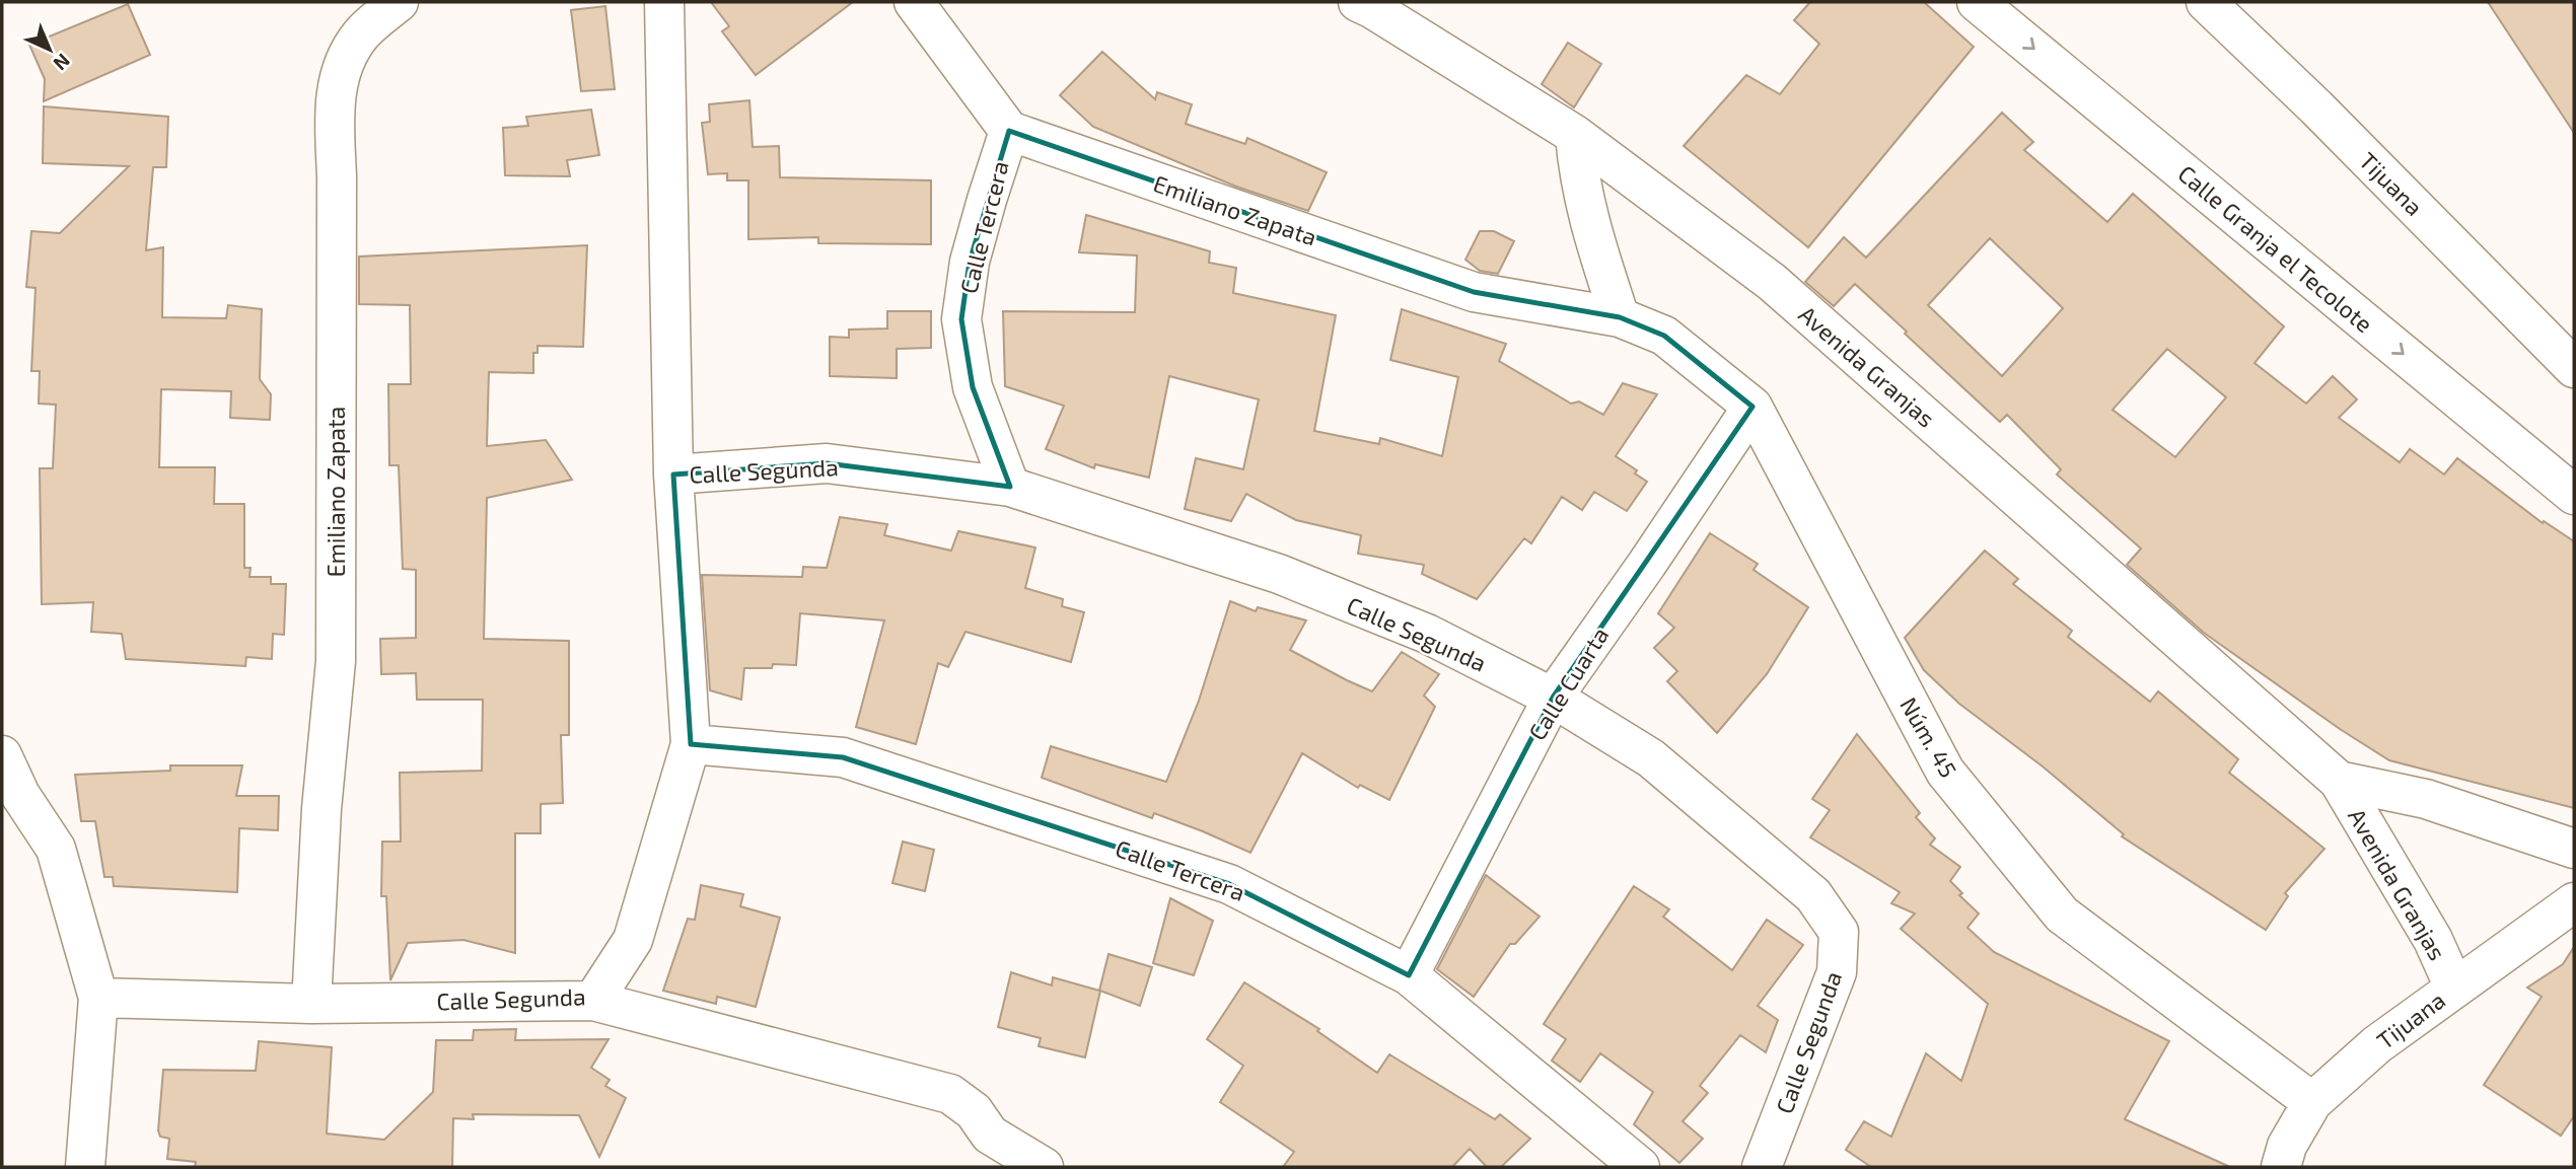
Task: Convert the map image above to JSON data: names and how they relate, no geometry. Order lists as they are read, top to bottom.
{
  "streets": {
    "street": [
      "Tijuana",
      "Emiliano Zapata",
      "Calle Tercera",
      "Calle Granja el Tecolote",
      "Avenida Granjas",
      "Calle Segunda",
      "Calle Cuarta",
      "Núm. 45"
    ]
  },
  "crossings": [
    ["Tijuana", "Avenida Granjas"],
    ["Tijuana", "Núm. 45"],
    ["Emiliano Zapata", "Calle Tercera"],
    ["Emiliano Zapata", "Calle Segunda"],
    ["Emiliano Zapata", "Núm. 45"],
    ["Calle Tercera", "Calle Segunda"],
    ["Calle Tercera", "Calle Cuarta"],
    ["Calle Segunda", "Calle Cuarta"],
    ["Calle Cuarta", "Núm. 45"]
  ],
  "one_way": ["Calle Granja el Tecolote"],
  "north": "bottom right"
}
